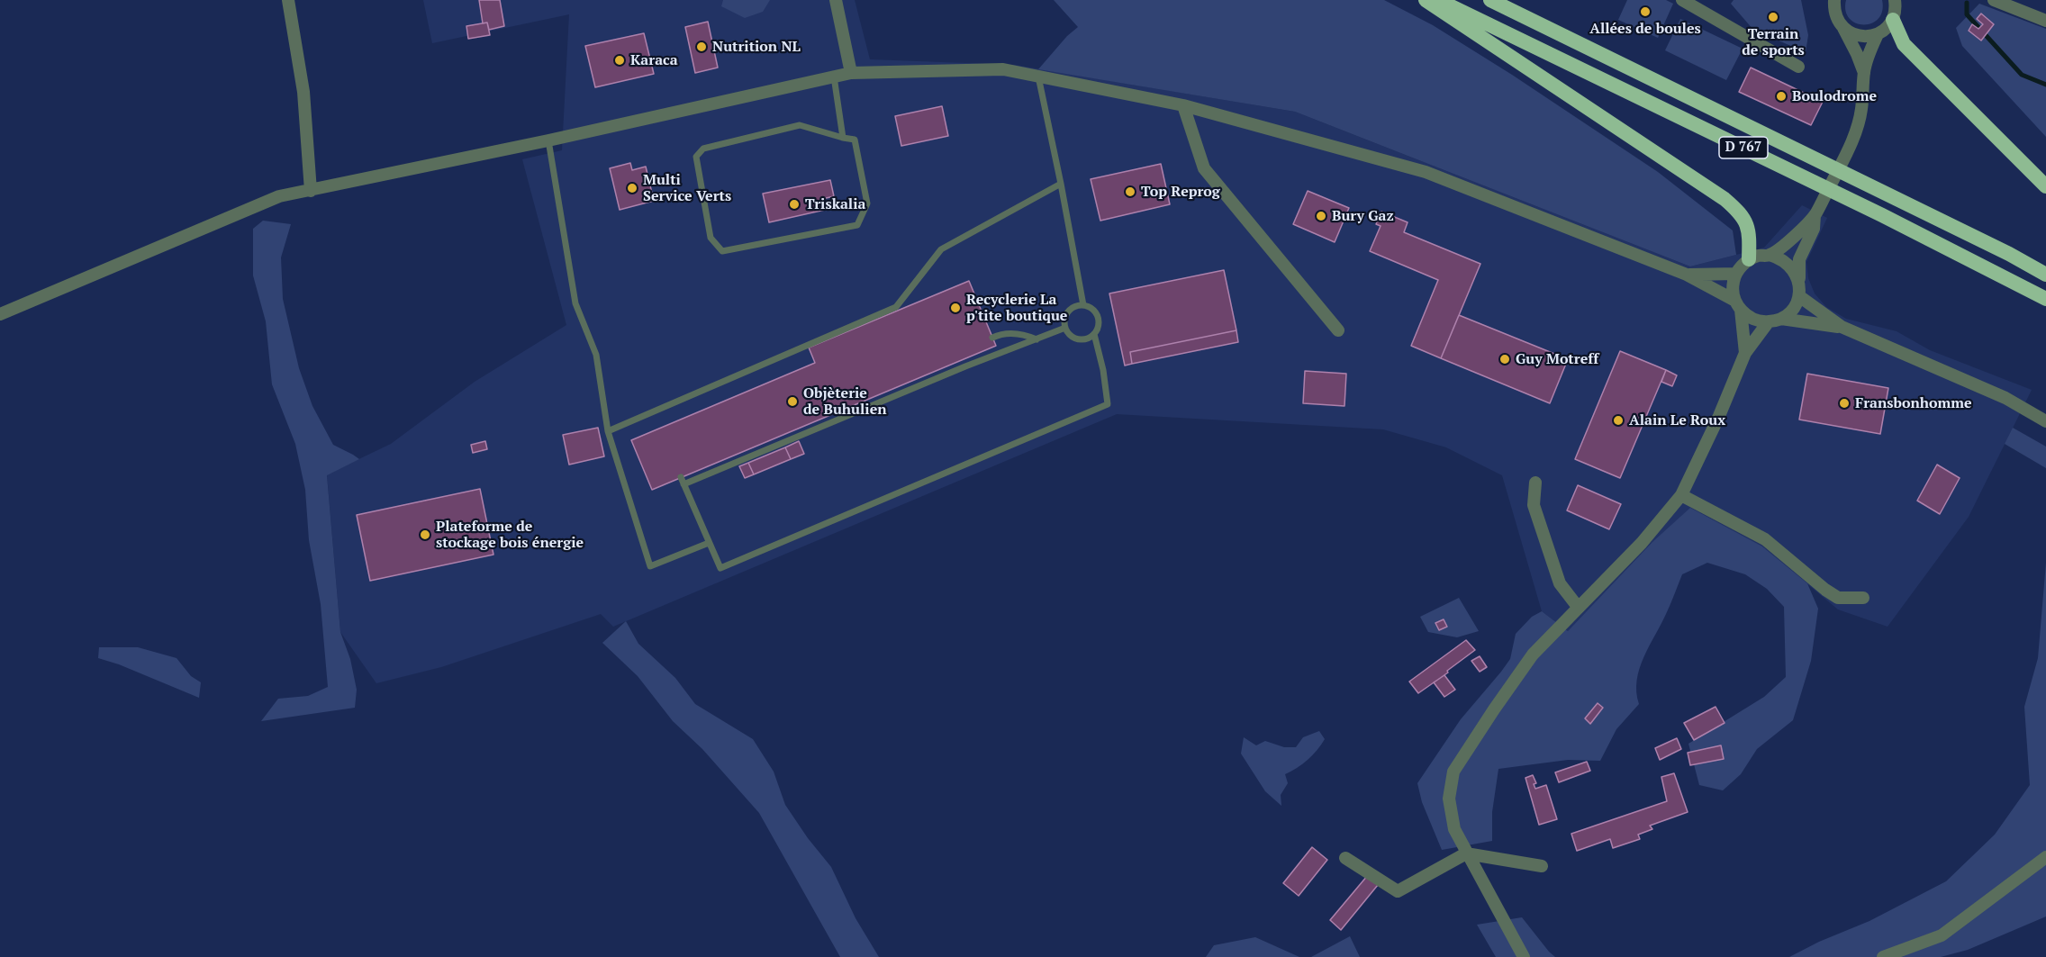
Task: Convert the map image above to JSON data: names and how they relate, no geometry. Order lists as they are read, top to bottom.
{
  "streets": {
    "highway": ["D 767"]
  },
  "places": [
    "Allées de boules",
    "Terrain de sports",
    "Nutrition NL",
    "Karaca",
    "Boulodrome",
    "Multi Service Verts",
    "Top Reprog",
    "Triskalia",
    "Bury Gaz",
    "Recyclerie La p'tite boutique",
    "Guy Motreff",
    "Objèterie de Buhulien",
    "Fransbonhomme",
    "Alain Le Roux",
    "Plateforme de stockage bois énergie"
  ]
}
